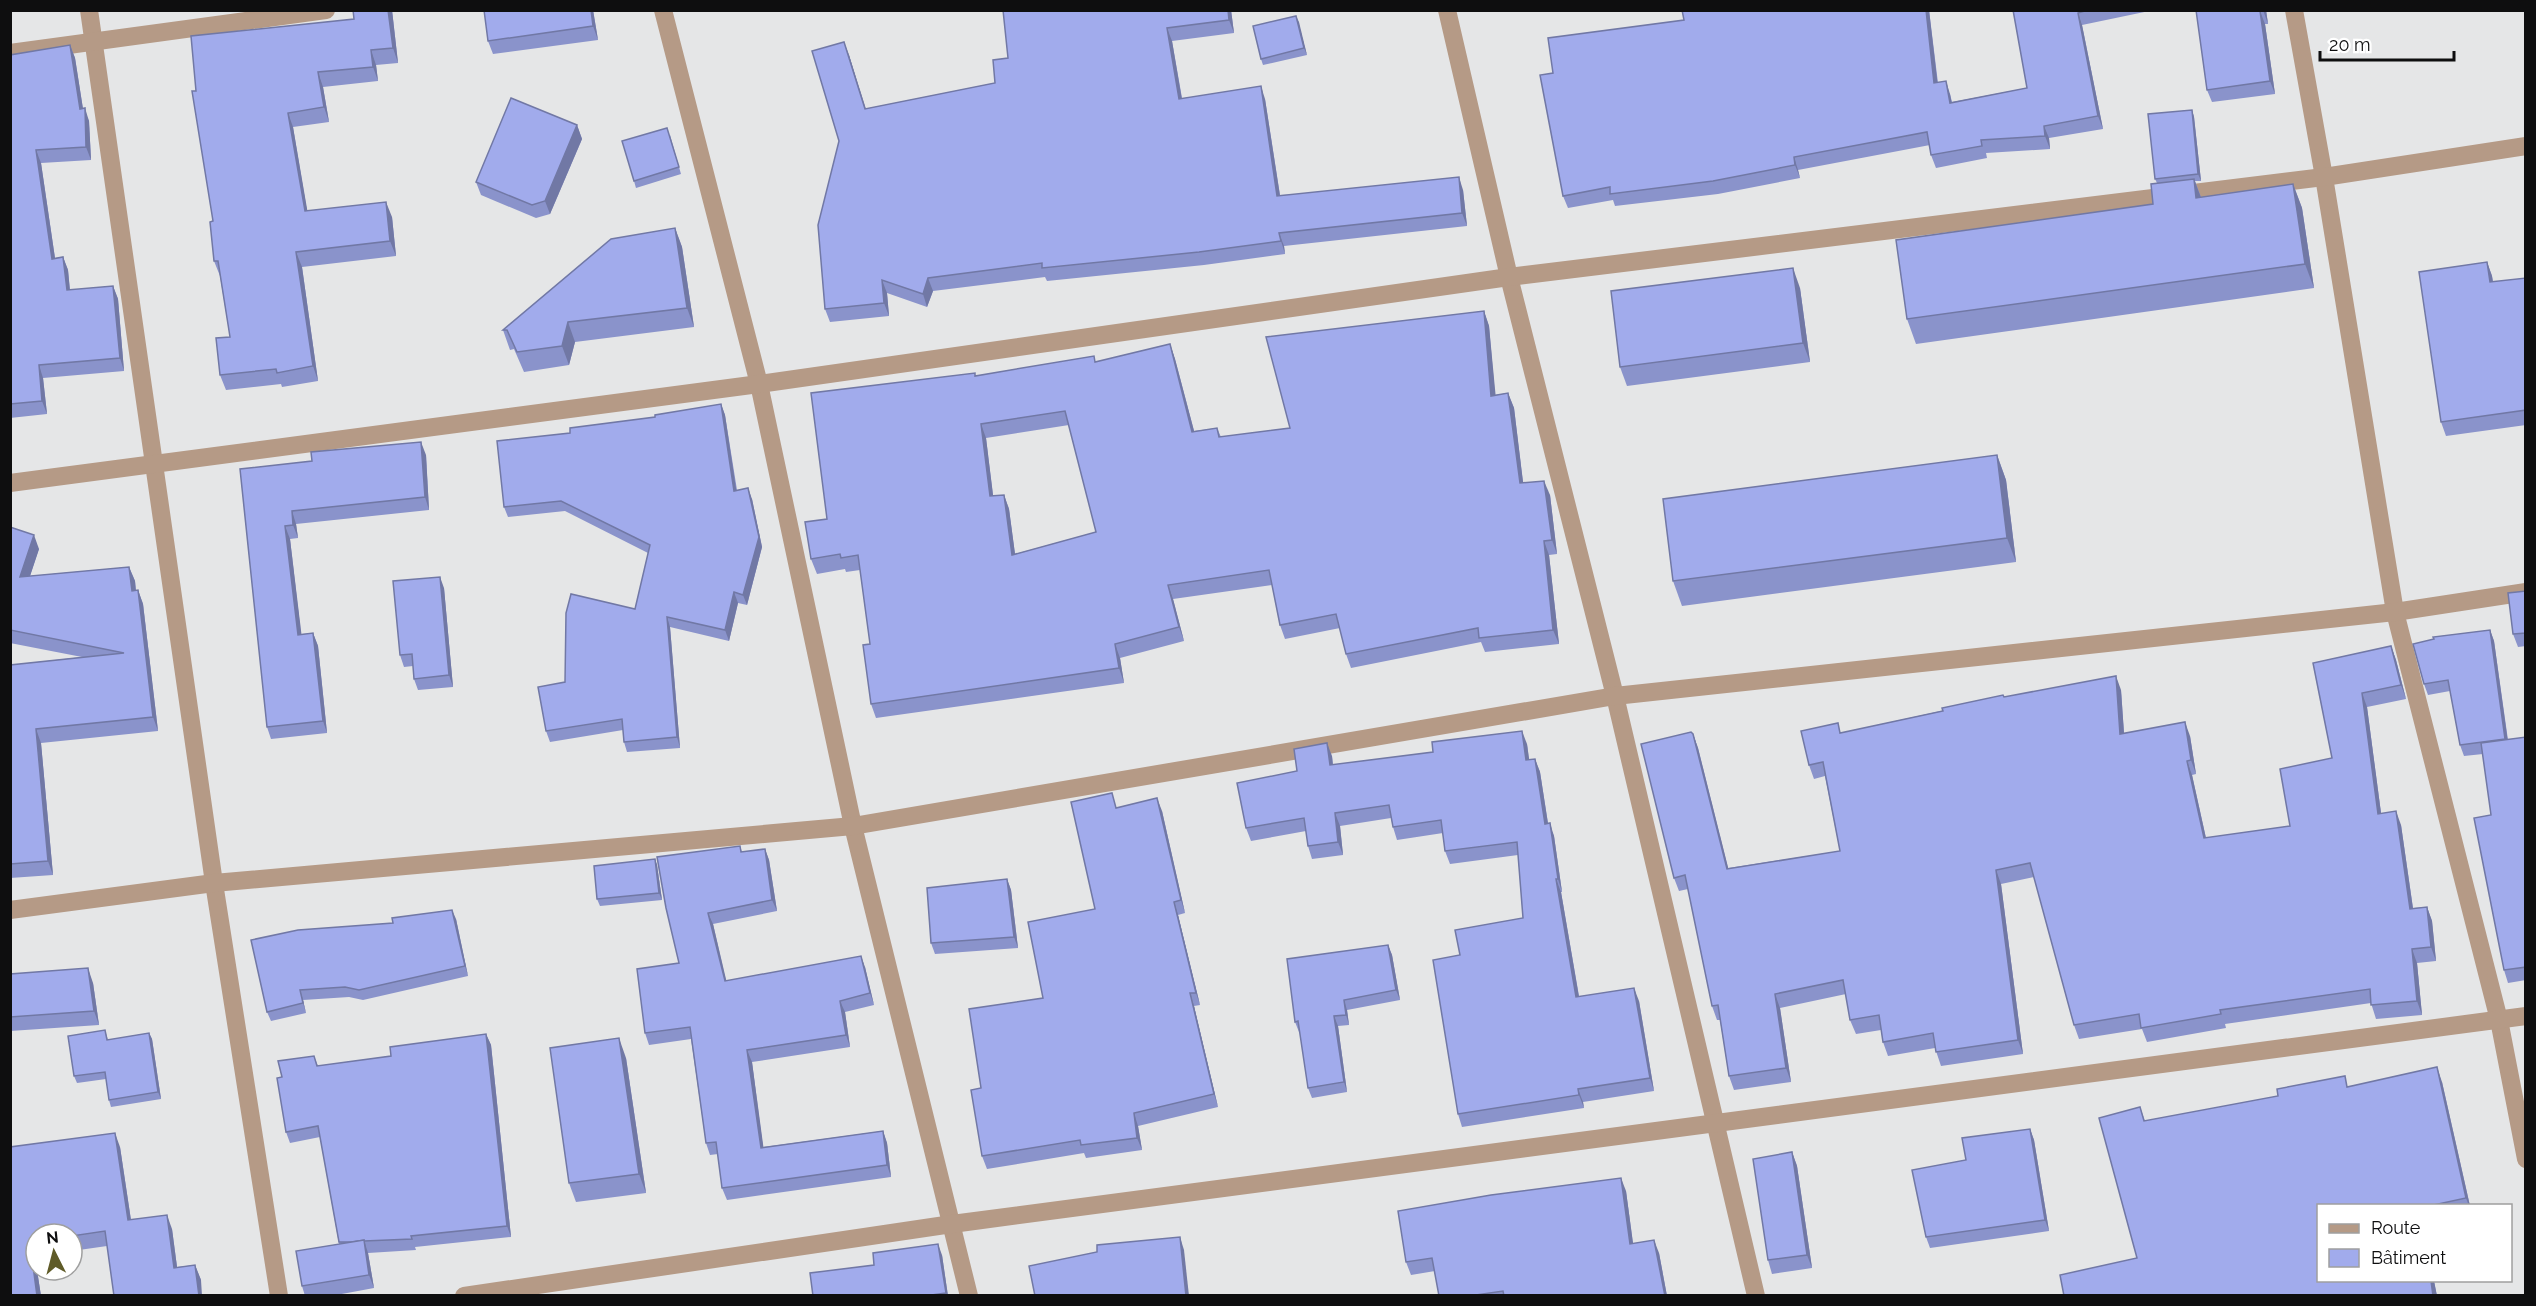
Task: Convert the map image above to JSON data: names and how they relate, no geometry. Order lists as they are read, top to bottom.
{
  "legend": ["Route", "Bâtiment"],
  "scale_bar": "20 m",
  "north": "top"
}
